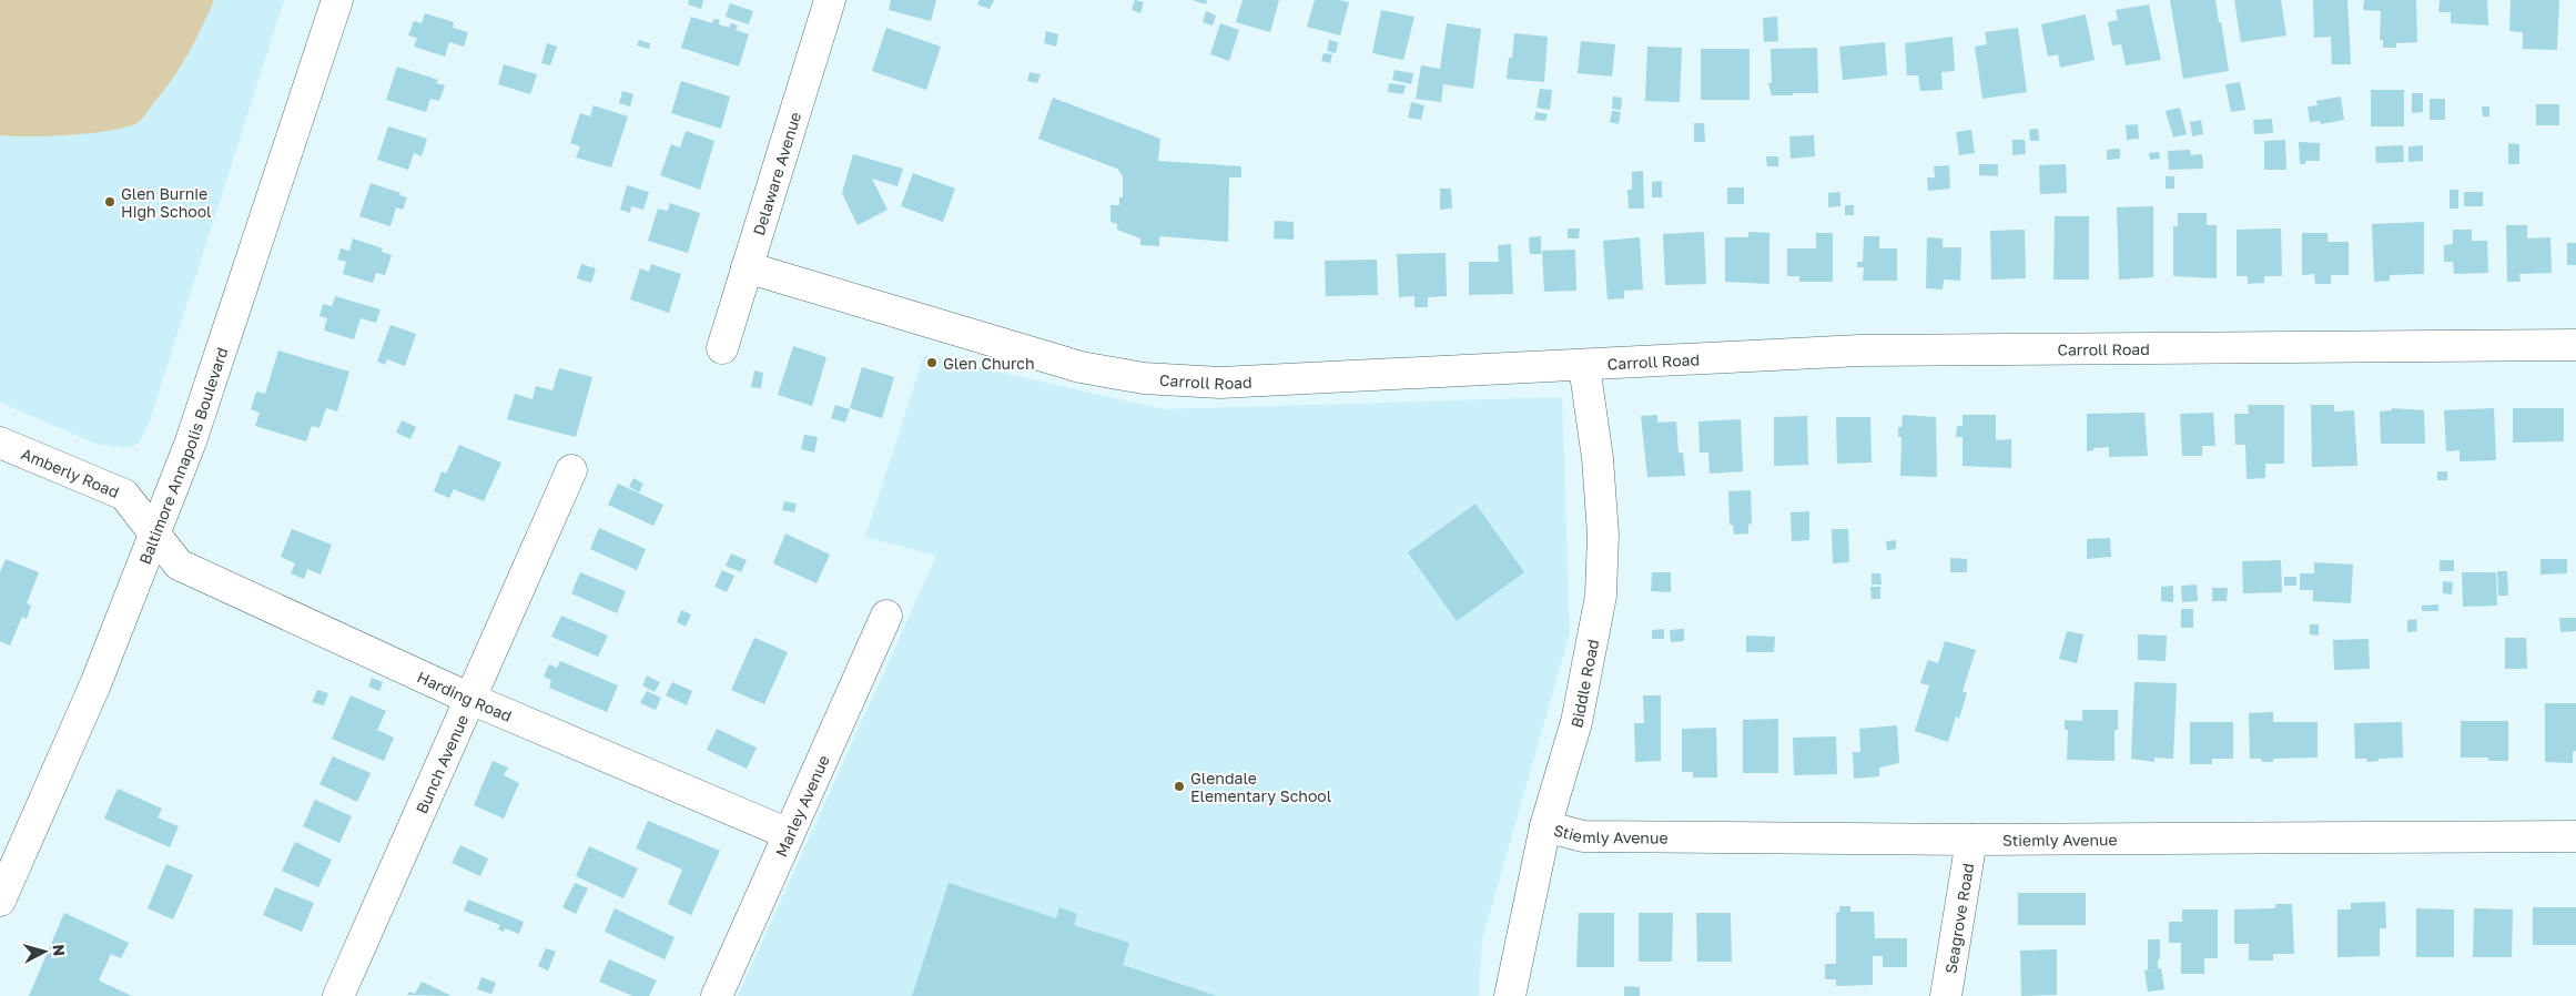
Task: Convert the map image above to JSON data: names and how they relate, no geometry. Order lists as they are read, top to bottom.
{
  "streets": {
    "street": [
      "Delaware Avenue",
      "Carroll Road",
      "Baltimore Annapolis Boulevard",
      "Amberly Road",
      "Biddle Road",
      "Harding Road",
      "Bunch Avenue",
      "Marley Avenue",
      "Stiemly Avenue",
      "Seagrove Road"
    ]
  },
  "crossings": [
    ["Delaware Avenue", "Carroll Road"],
    ["Carroll Road", "Biddle Road"],
    ["Baltimore Annapolis Boulevard", "Amberly Road"],
    ["Baltimore Annapolis Boulevard", "Harding Road"],
    ["Amberly Road", "Harding Road"],
    ["Biddle Road", "Stiemly Avenue"],
    ["Harding Road", "Bunch Avenue"],
    ["Harding Road", "Marley Avenue"],
    ["Stiemly Avenue", "Seagrove Road"]
  ],
  "places": ["Glen Burnie High School", "Glen Church", "Glendale Elementary School"],
  "north": "right"
}
